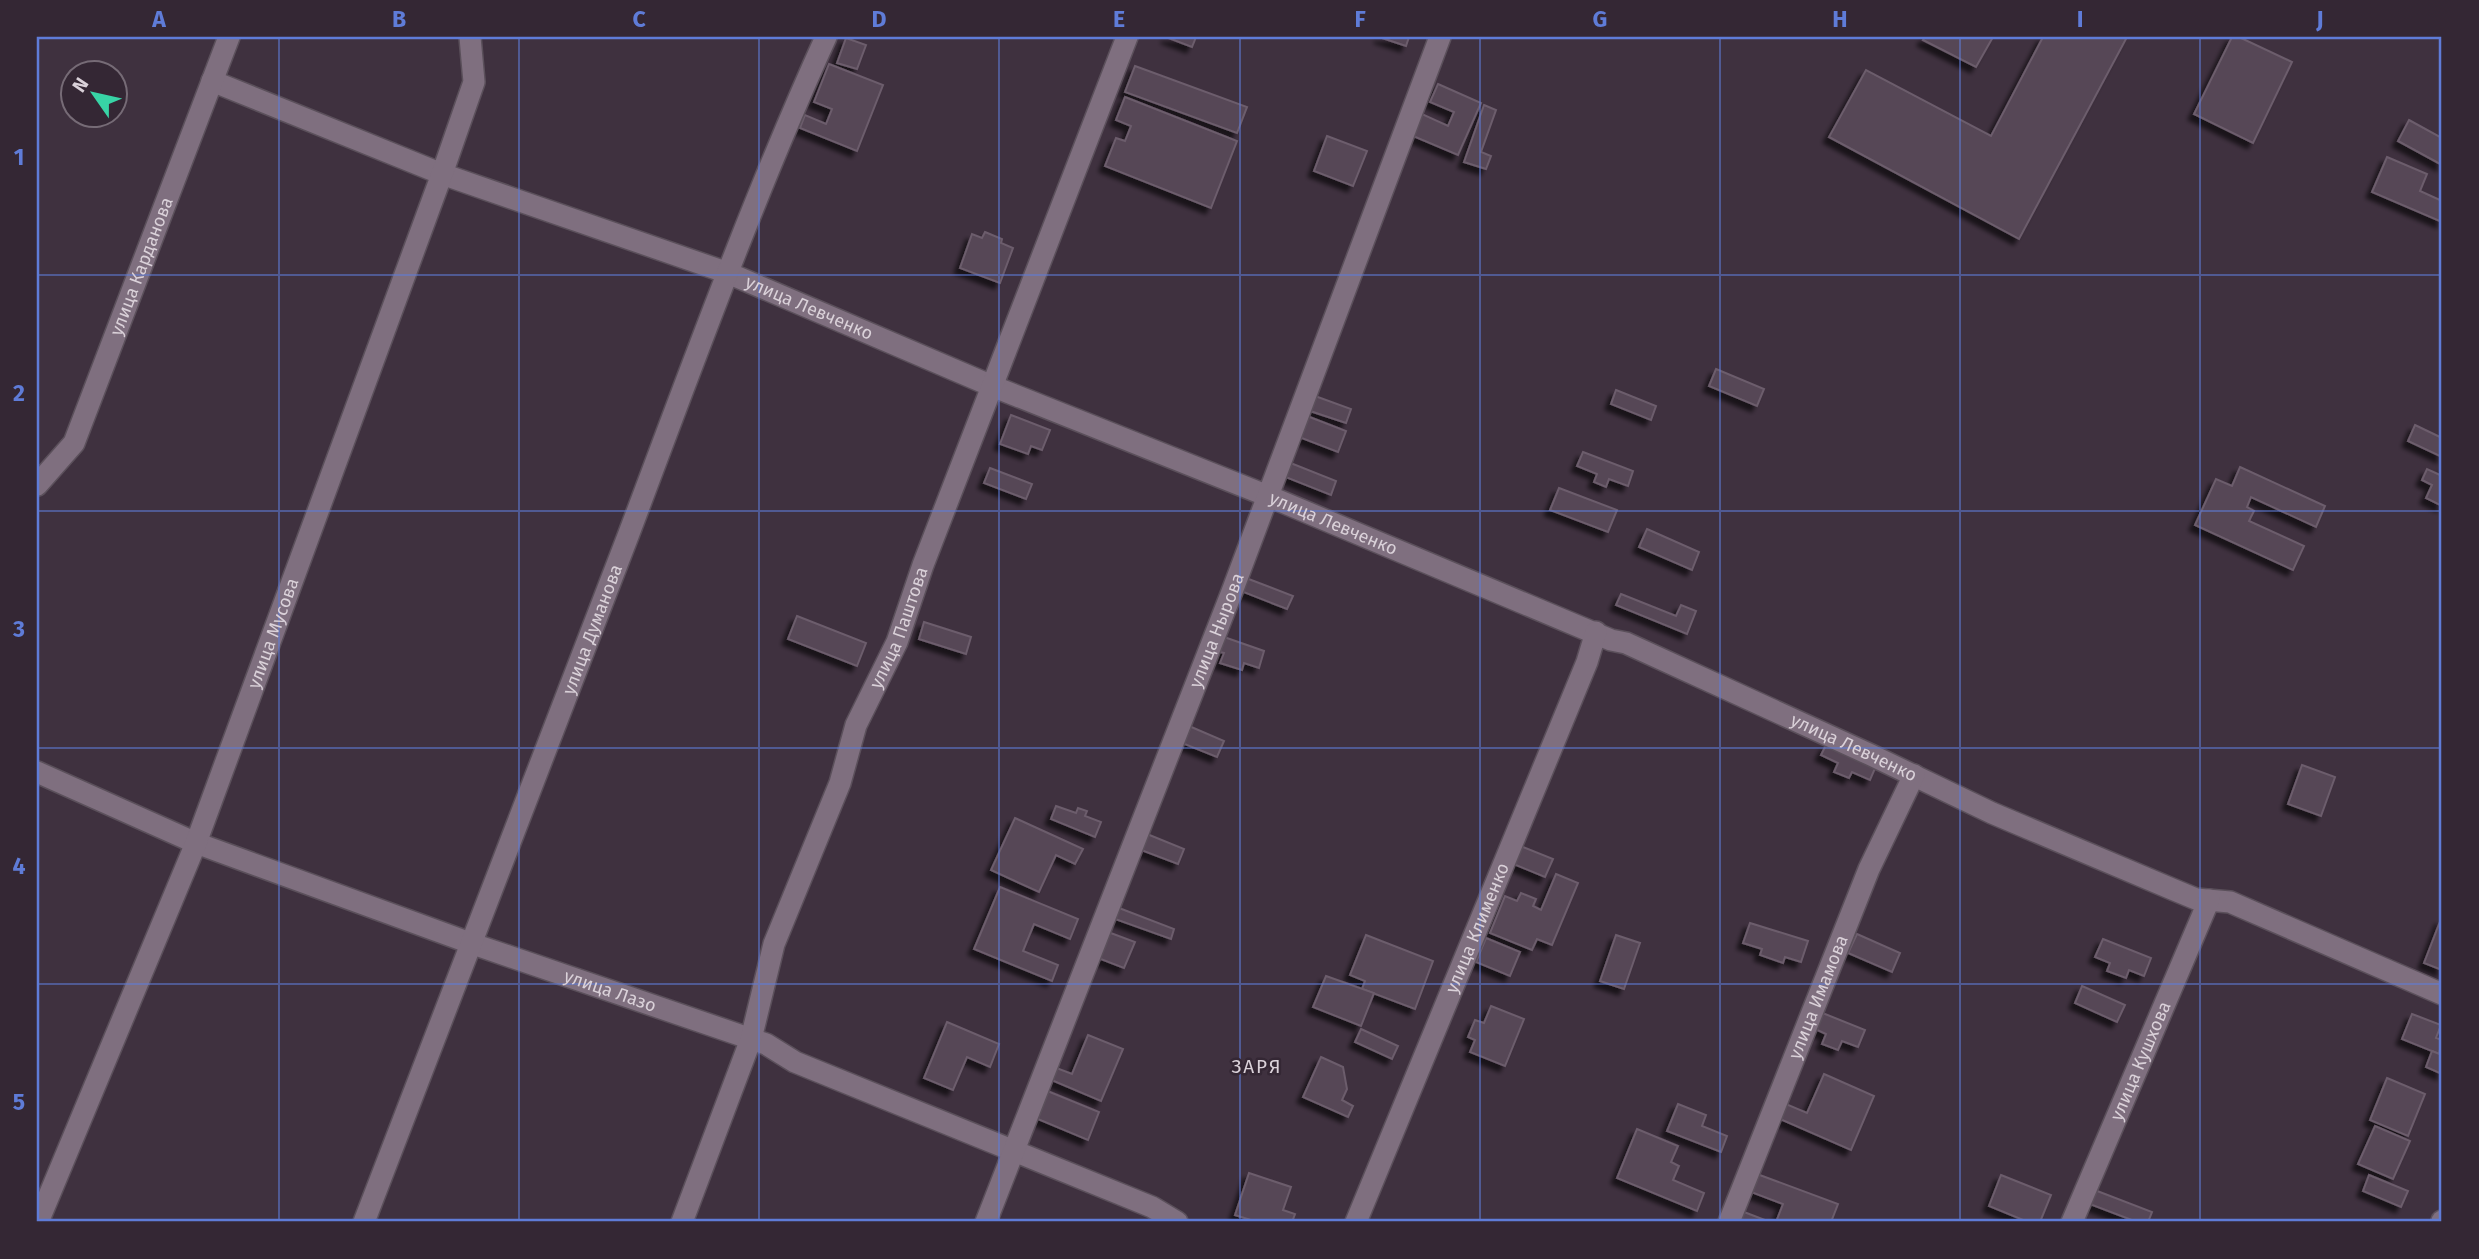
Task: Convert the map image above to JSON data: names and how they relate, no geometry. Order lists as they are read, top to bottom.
{
  "streets": {
    "street": [
      "улица Карданова",
      "улица Левченко",
      "улица Паштова",
      "улица Думанова",
      "улица Нырова",
      "улица Мусова",
      "улица Клименко",
      "улица Лазо",
      "улица Имамова",
      "улица Кушхова"
    ]
  },
  "crossings": [
    ["улица Карданова", "улица Левченко"],
    ["улица Левченко", "улица Паштова"],
    ["улица Левченко", "улица Думанова"],
    ["улица Левченко", "улица Нырова"],
    ["улица Левченко", "улица Мусова"],
    ["улица Левченко", "улица Клименко"],
    ["улица Левченко", "улица Имамова"],
    ["улица Левченко", "улица Кушхова"],
    ["улица Паштова", "улица Лазо"],
    ["улица Думанова", "улица Лазо"],
    ["улица Нырова", "улица Лазо"],
    ["улица Мусова", "улица Лазо"]
  ],
  "districts": ["ЗАРЯ"],
  "north": "top left",
  "grid": {
    "columns": [
      "A",
      "B",
      "C",
      "D",
      "E",
      "F",
      "G",
      "H",
      "I",
      "J"
    ],
    "rows": [
      "1",
      "2",
      "3",
      "4",
      "5"
    ]
  }
}
